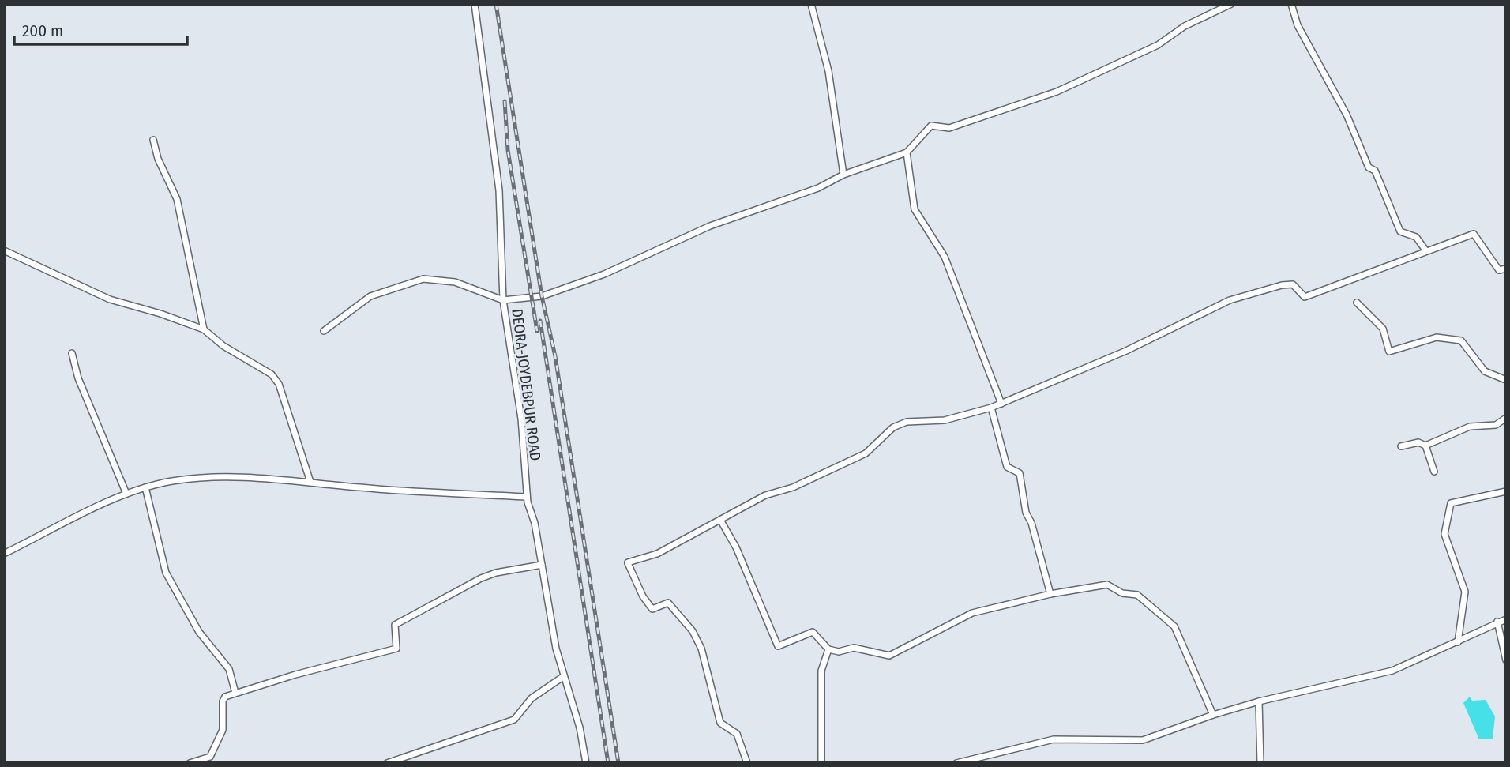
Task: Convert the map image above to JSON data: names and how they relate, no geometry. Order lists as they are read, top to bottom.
{
  "streets": {
    "street": ["DEORA-JOYDEBPUR ROAD"]
  },
  "scale_bar": "200 m"
}
